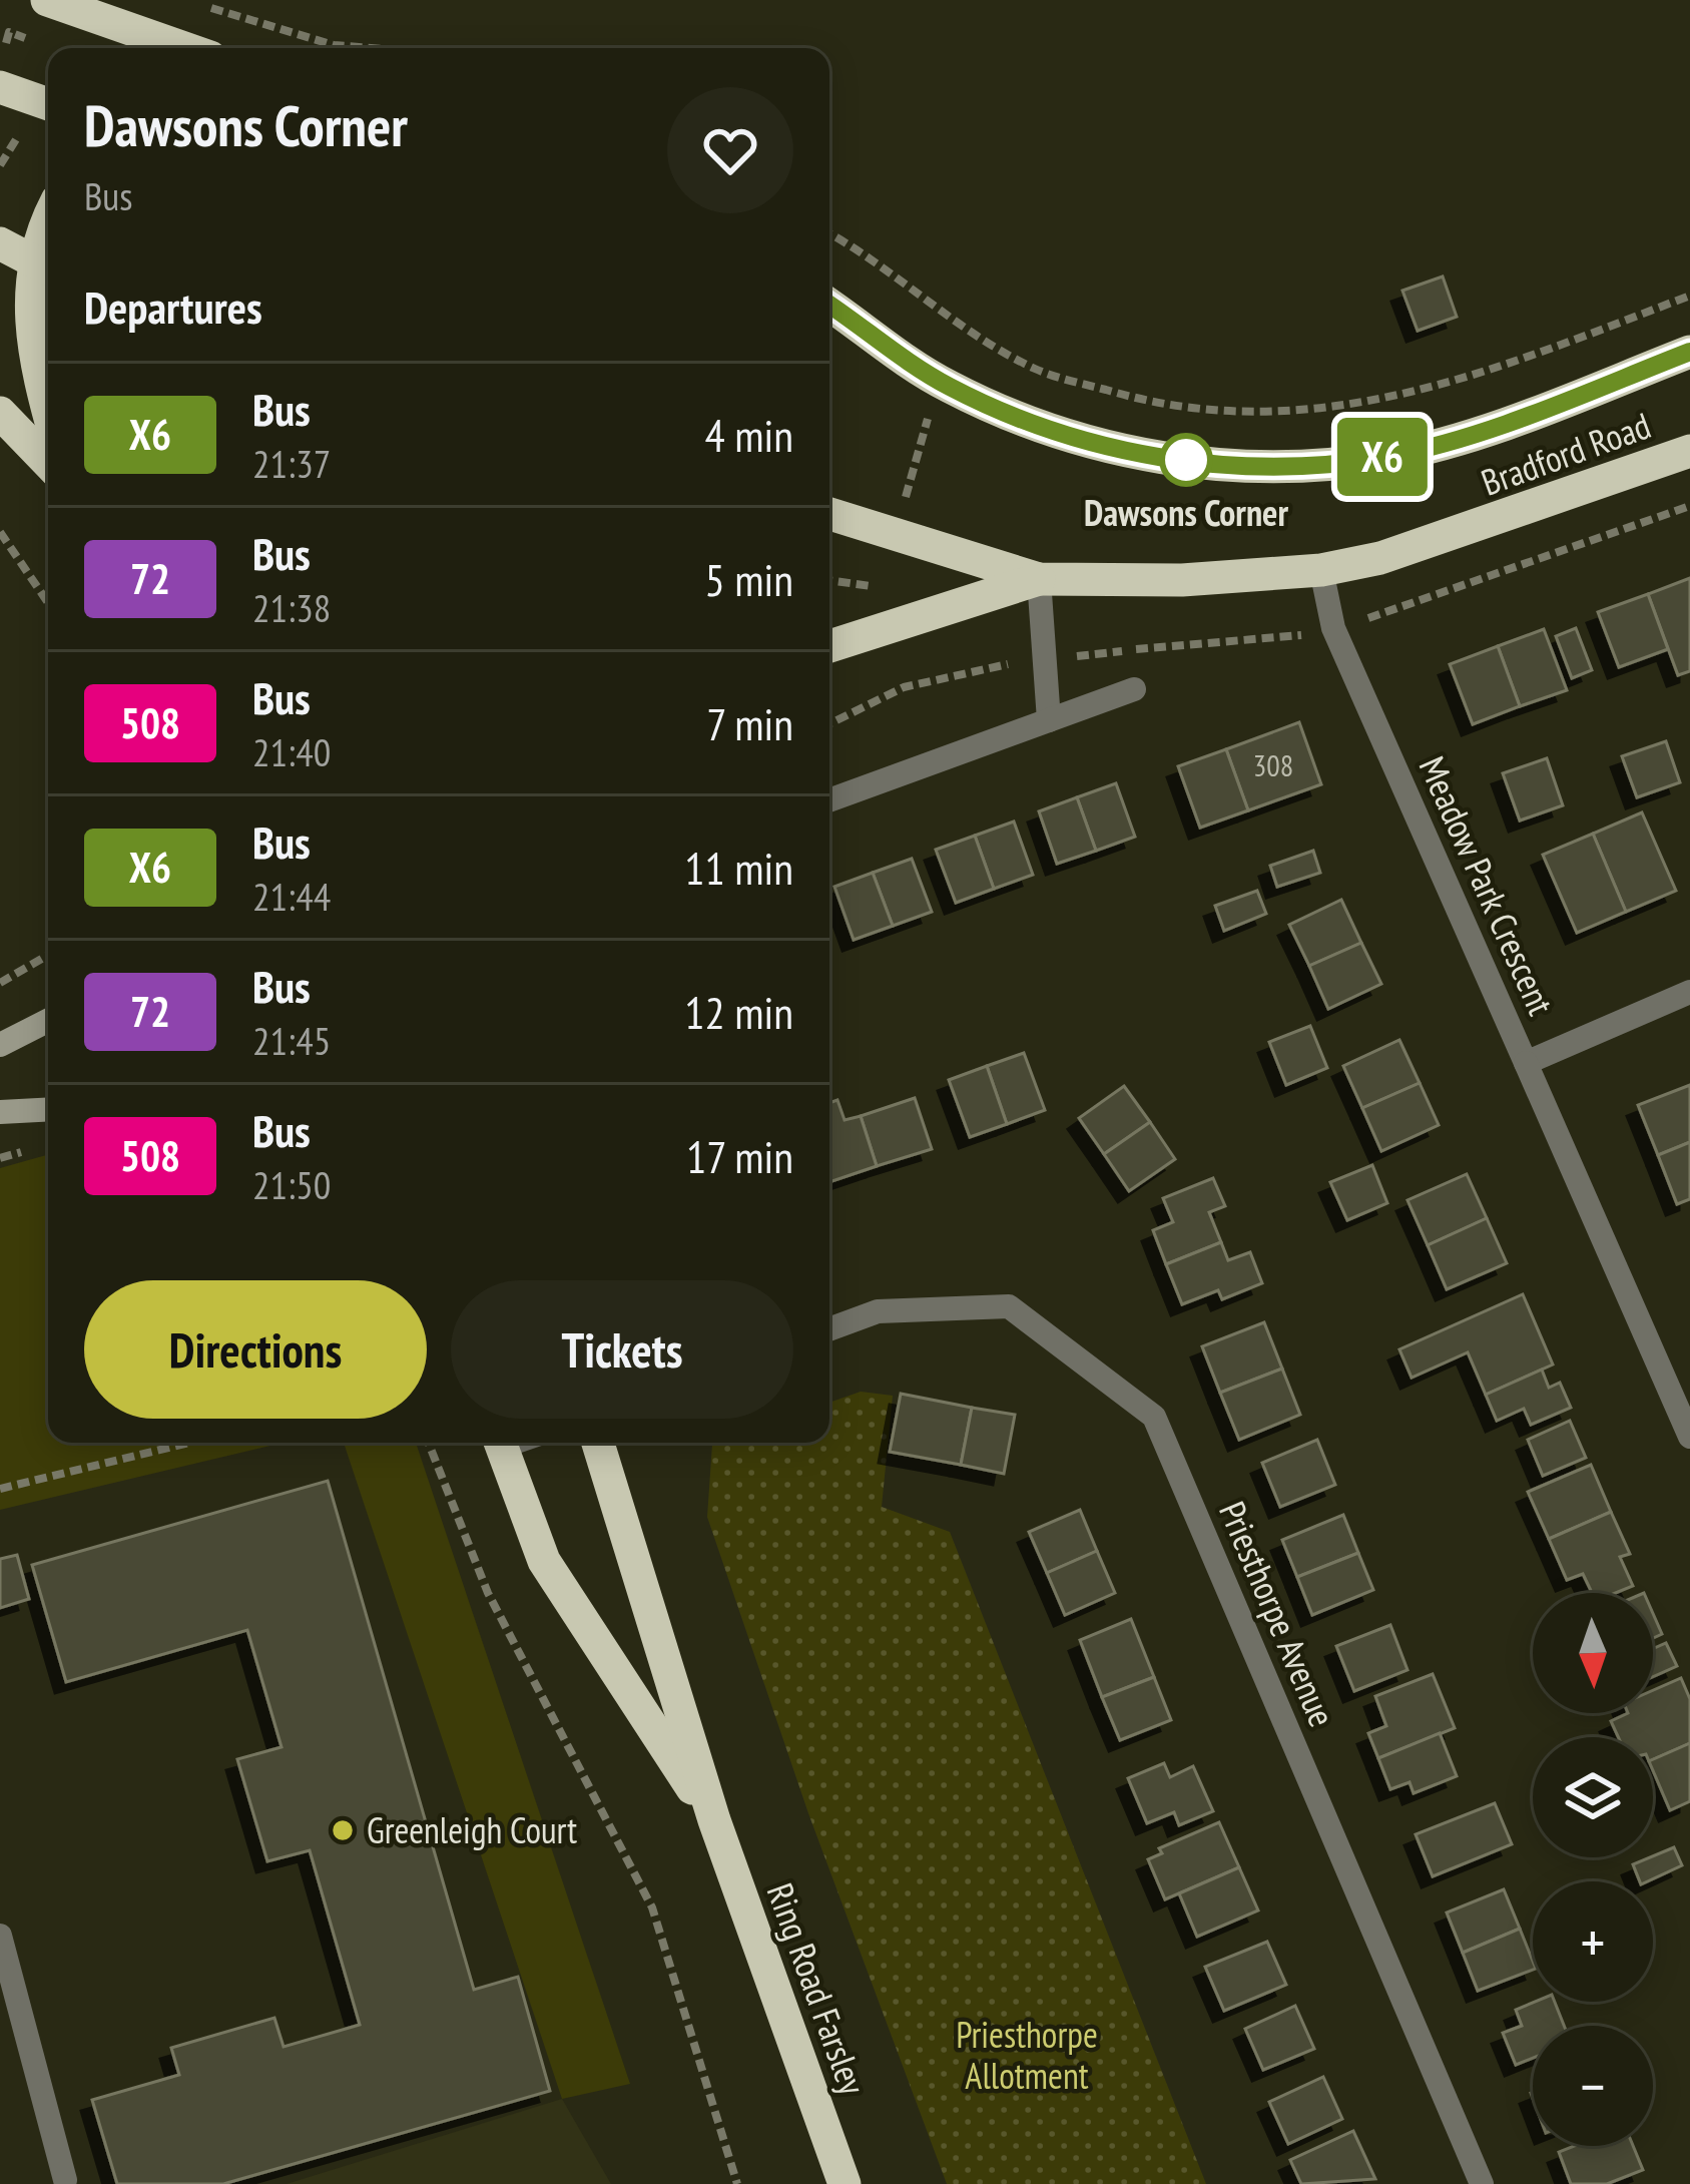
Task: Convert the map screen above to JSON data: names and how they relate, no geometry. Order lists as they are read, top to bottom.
{
  "streets": {
    "highway": ["Bradford Road", "Ring Road Farsley"],
    "street": ["Meadow Park Crescent", "Priesthorpe Avenue"]
  },
  "crossings": [
    ["Bradford Road", "Meadow Park Crescent"]
  ],
  "parks": ["Priesthorpe Allotment"],
  "places": ["Dawsons Corner", "Greenleigh Court"],
  "lines": ["bus line X6"],
  "house_numbers": ["308"],
  "north": "bottom",
  "page": {
    "on_map": "X6",
    "heading": [
      ["Dawsons Corner", "Bus"],
      "Departures"
    ],
    "list": [
      {
        "mark": "X6",
        "name": "Bus",
        "note": "21:37",
        "value": "4 min"
      },
      {
        "mark": "72",
        "name": "Bus",
        "note": "21:38",
        "value": "5 min"
      },
      {
        "mark": "508",
        "name": "Bus",
        "note": "21:40",
        "value": "7 min"
      },
      {
        "mark": "X6",
        "name": "Bus",
        "note": "21:44",
        "value": "11 min"
      },
      {
        "mark": "72",
        "name": "Bus",
        "note": "21:45",
        "value": "12 min"
      },
      {
        "mark": "508",
        "name": "Bus",
        "note": "21:50",
        "value": "17 min"
      }
    ],
    "buttons": ["Directions", "Tickets"],
    "map_buttons": ["+", "−"]
  }
}
